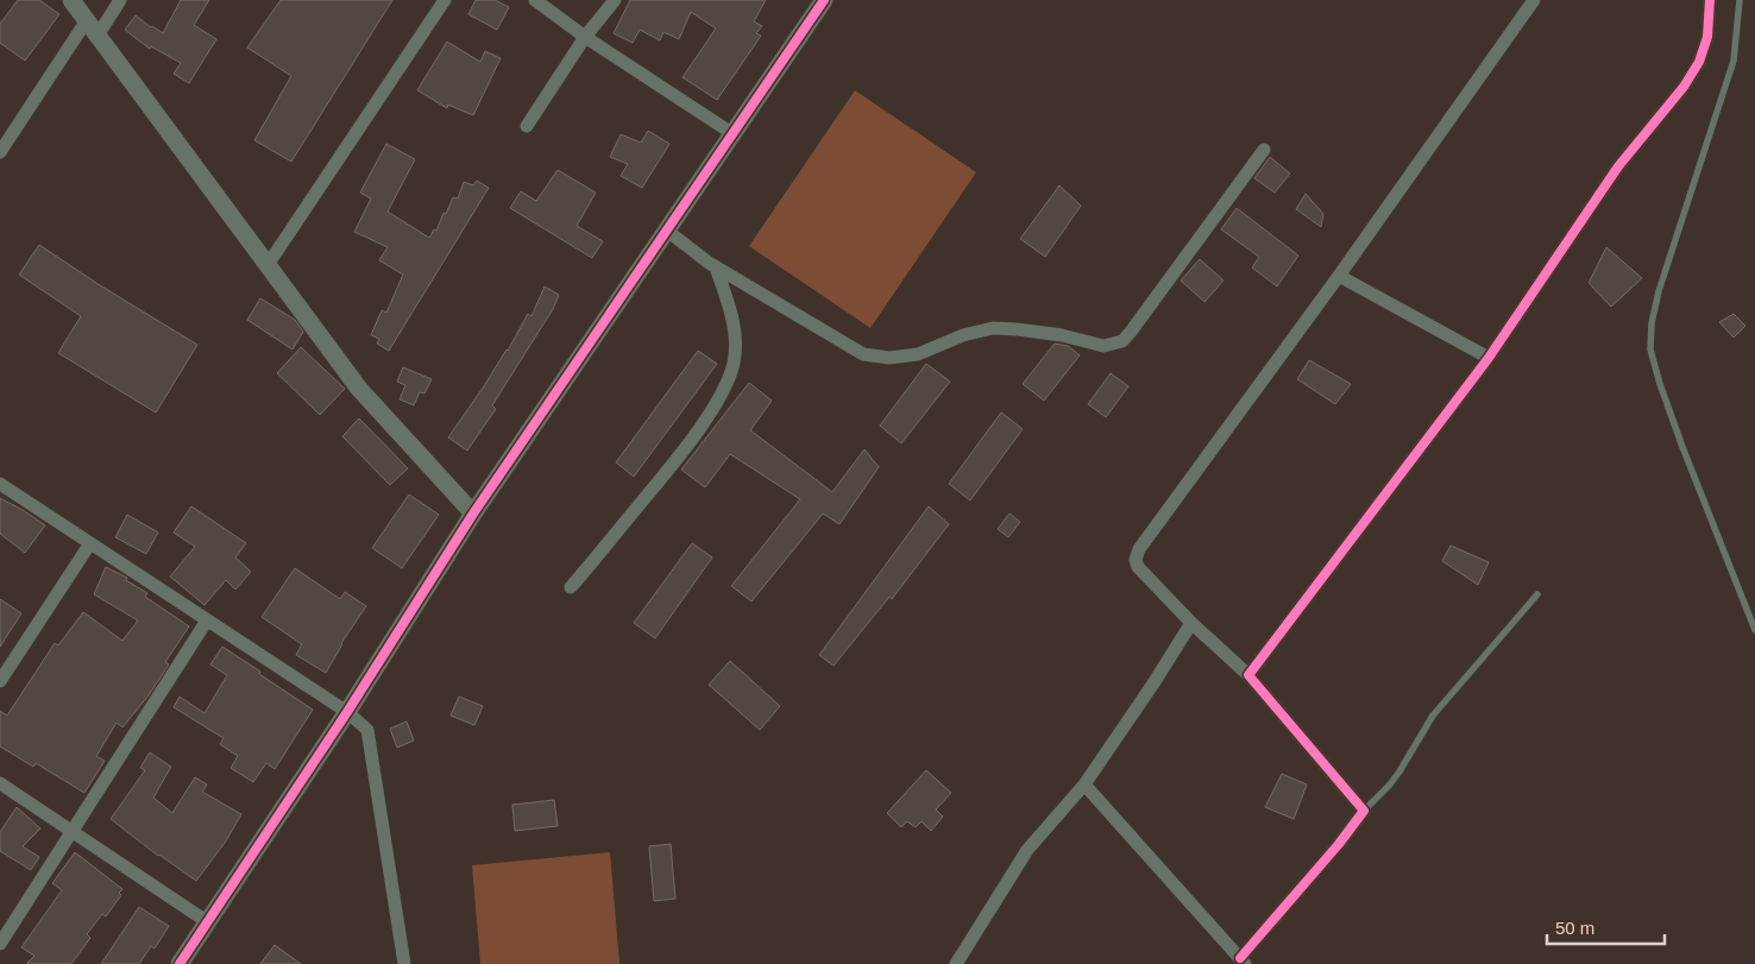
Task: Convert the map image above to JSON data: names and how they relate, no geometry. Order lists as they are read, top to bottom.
{
  "scale_bar": "50 m"
}
